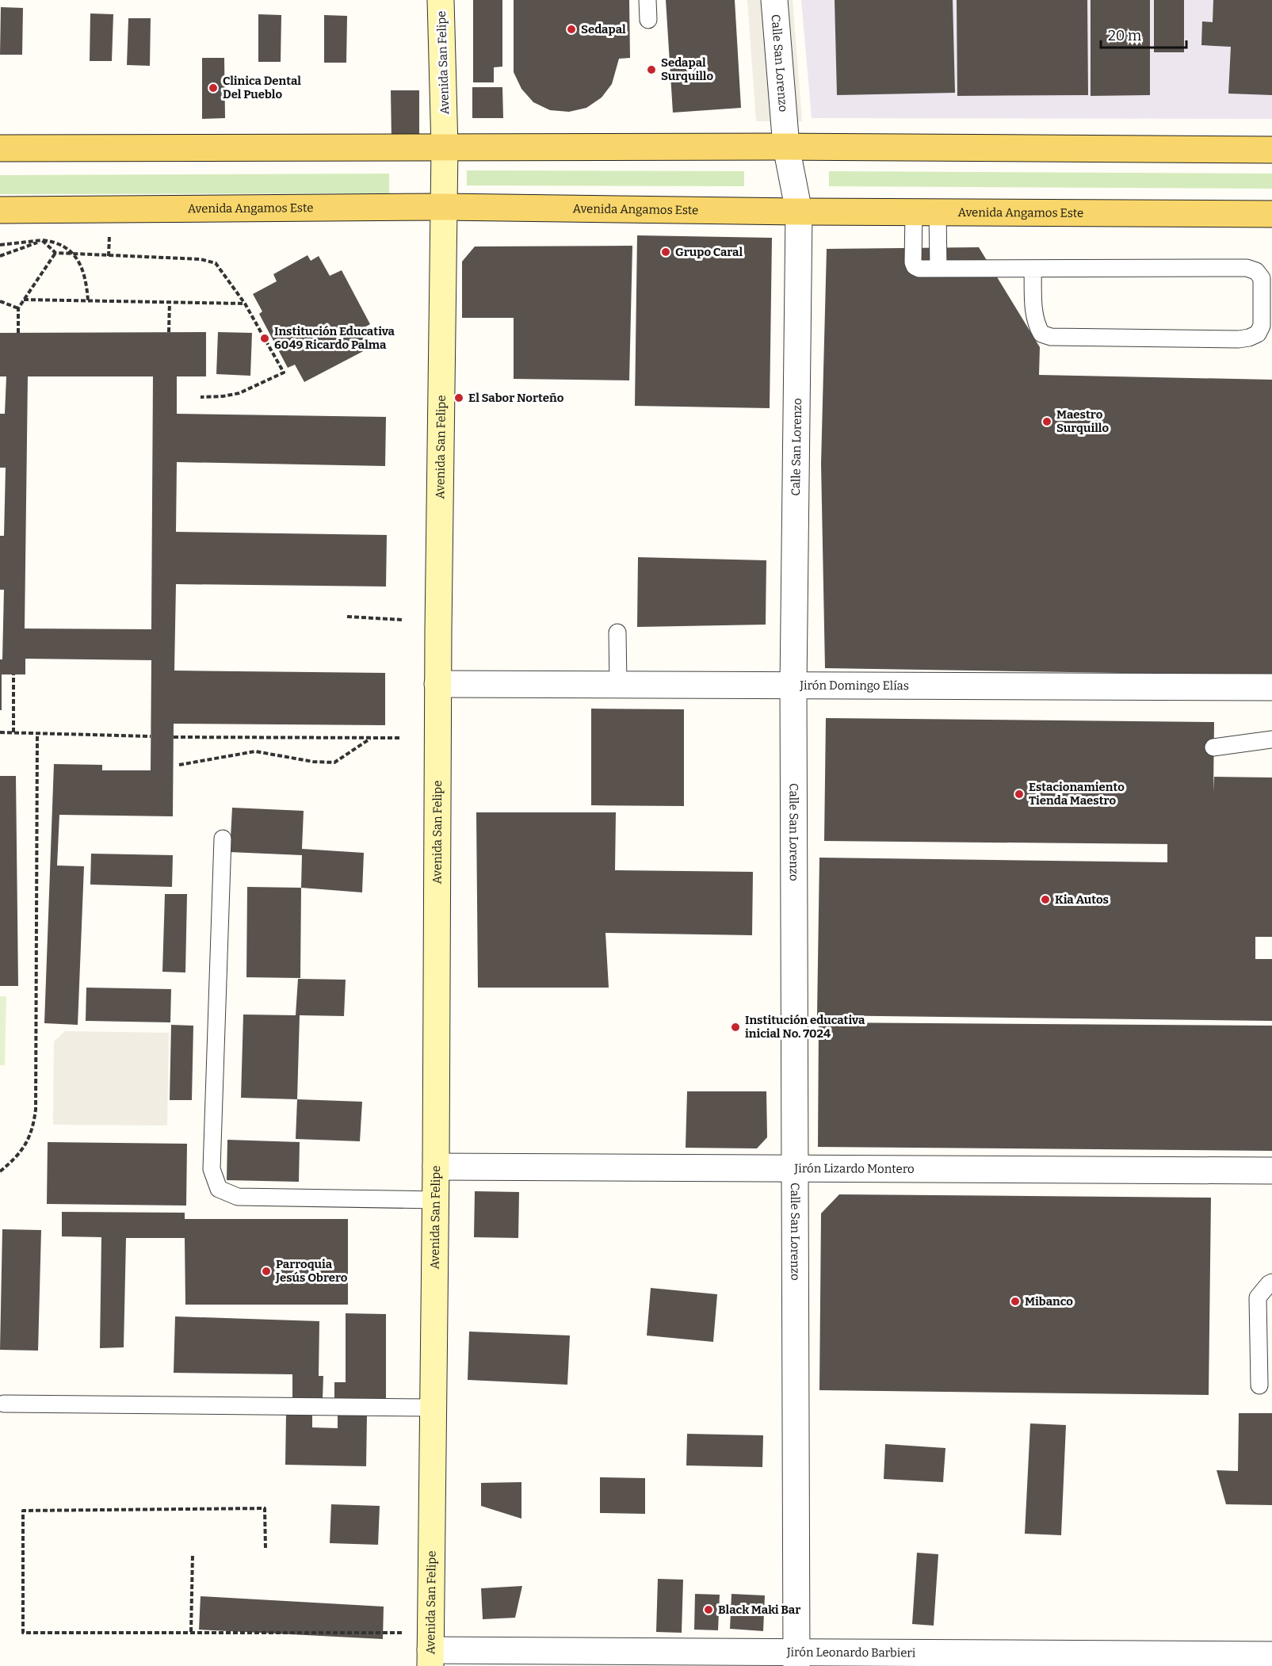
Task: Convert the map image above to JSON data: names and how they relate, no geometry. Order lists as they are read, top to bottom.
{
  "streets": {
    "main road": ["Avenida Angamos Este"],
    "street": [
      "Avenida San Felipe",
      "Calle San Lorenzo",
      "Jirón Domingo Elías",
      "Jirón Lizardo Montero",
      "Jirón Leonardo Barbieri"
    ]
  },
  "crossings": [
    ["Avenida San Felipe", "Avenida Angamos Este"],
    ["Avenida San Felipe", "Jirón Domingo Elías"],
    ["Avenida San Felipe", "Jirón Lizardo Montero"],
    ["Avenida San Felipe", "Jirón Leonardo Barbieri"],
    ["Calle San Lorenzo", "Avenida Angamos Este"],
    ["Calle San Lorenzo", "Jirón Domingo Elías"],
    ["Calle San Lorenzo", "Jirón Lizardo Montero"],
    ["Calle San Lorenzo", "Jirón Leonardo Barbieri"]
  ],
  "places": [
    "Sedapal",
    "Sedapal Surquillo",
    "Clinica Dental Del Pueblo",
    "Grupo Caral",
    "Institución Educativa 6049 Ricardo Palma",
    "El Sabor Norteño",
    "Maestro Surquillo",
    "Estacionamiento Tienda Maestro",
    "Kia Autos",
    "Institución educativa inicial No. 7024",
    "Parroquia Jesús Obrero",
    "Mibanco",
    "Black Maki Bar"
  ],
  "scale_bar": "20 m"
}
